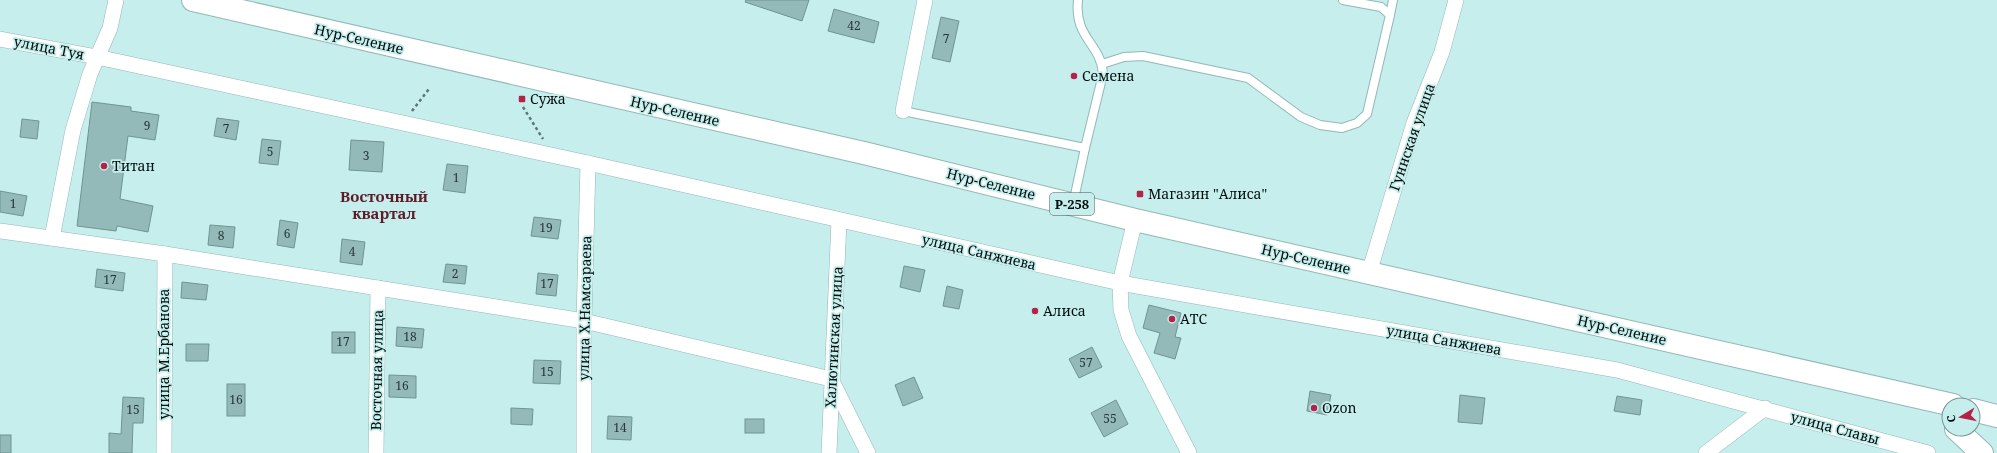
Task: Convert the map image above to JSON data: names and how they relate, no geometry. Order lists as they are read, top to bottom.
{
  "streets": {
    "highway": ["Нур-Селение", "Р-258"],
    "street": [
      "улица Туя",
      "Гуннская улица",
      "улица Санжиева",
      "улица Х.Намсараева",
      "Халютинская улица",
      "улица М.Ербанова",
      "Восточная улица",
      "улица Славы"
    ]
  },
  "crossings": [
    ["Нур-Селение", "Гуннская улица"],
    ["улица Туя", "улица Санжиева"],
    ["улица Санжиева", "улица Х.Намсараева"],
    ["улица Санжиева", "Халютинская улица"],
    ["улица Санжиева", "улица Славы"]
  ],
  "districts": ["Восточный квартал"],
  "places": {
    "other": [
      "Семена",
      "Титан",
      "Алиса",
      "АТС",
      "Ozon"
    ],
    "transit": ["Сужа", "Магазин \"Алиса\""]
  },
  "house_numbers": [
    "42",
    "7",
    "9",
    "7",
    "5",
    "3",
    "1",
    "1",
    "19",
    "6",
    "8",
    "4",
    "2",
    "17",
    "17",
    "18",
    "17",
    "57",
    "15",
    "16",
    "16",
    "15",
    "55",
    "14"
  ],
  "north": "left"
}
